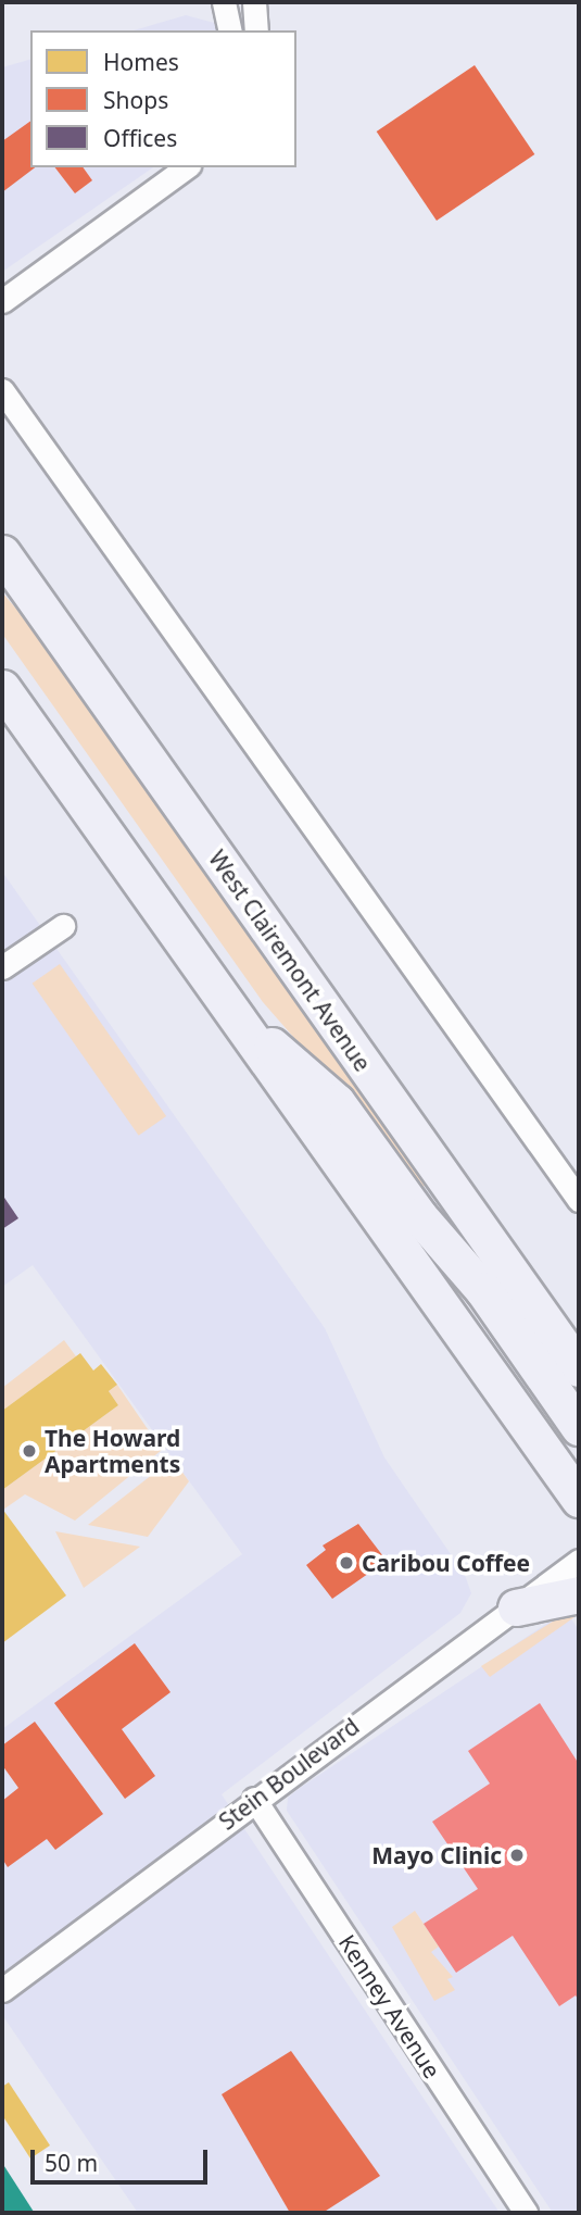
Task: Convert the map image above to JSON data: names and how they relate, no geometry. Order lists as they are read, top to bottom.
{
  "streets": {
    "main road": ["West Clairemont Avenue"],
    "street": ["Stein Boulevard", "Kenney Avenue"]
  },
  "crossings": [
    ["Stein Boulevard", "Kenney Avenue"]
  ],
  "places": ["The Howard Apartments", "Caribou Coffee", "Mayo Clinic"],
  "legend": ["Homes", "Shops", "Offices"],
  "scale_bar": "50 m"
}
